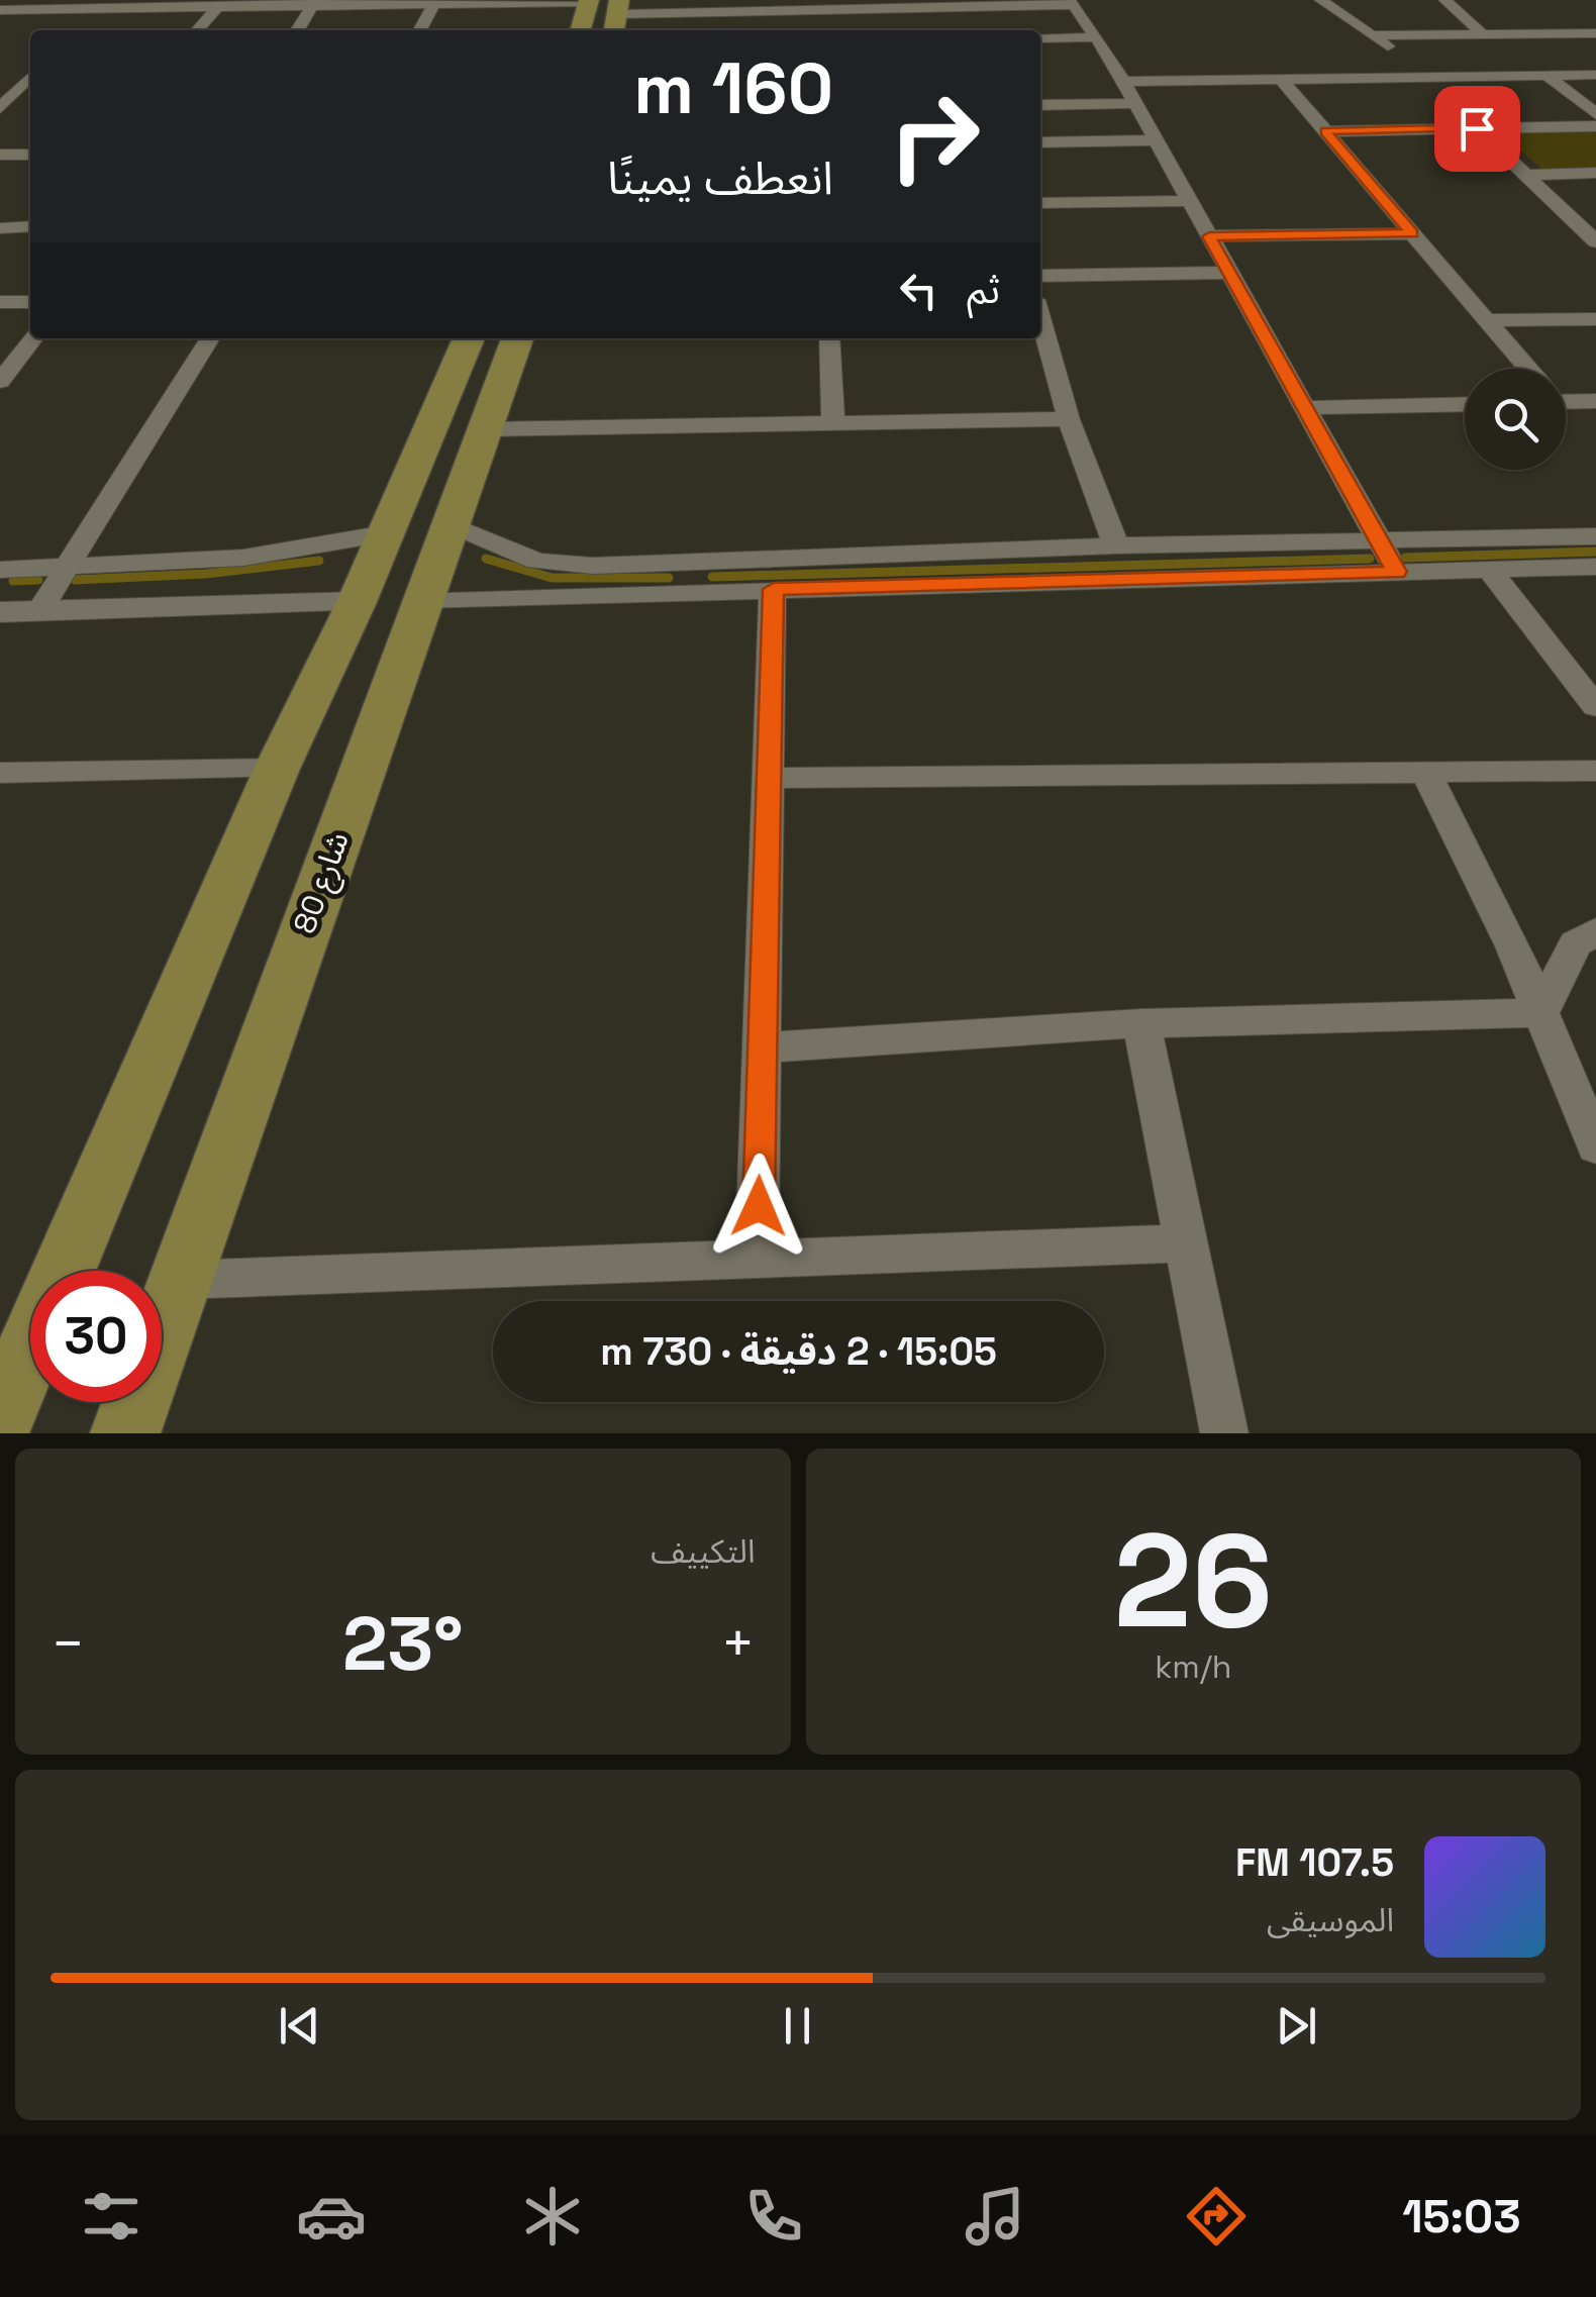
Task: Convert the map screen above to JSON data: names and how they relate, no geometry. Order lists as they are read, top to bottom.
{
  "streets": {
    "main road": ["شارع 80"]
  },
  "page": {
    "turn": ["160 m", "انعطف يمينًا"],
    "then": "ثم",
    "limit": "30",
    "trip": "15:05 · 2 دقيقة · 730 m",
    "tile": [
      ["26", "km/h"],
      "التكييف"
    ],
    "heat": ["−", "23°", "+"],
    "song": ["107.5 FM", "الموسيقى"],
    "tabs": "15:03"
  }
}
